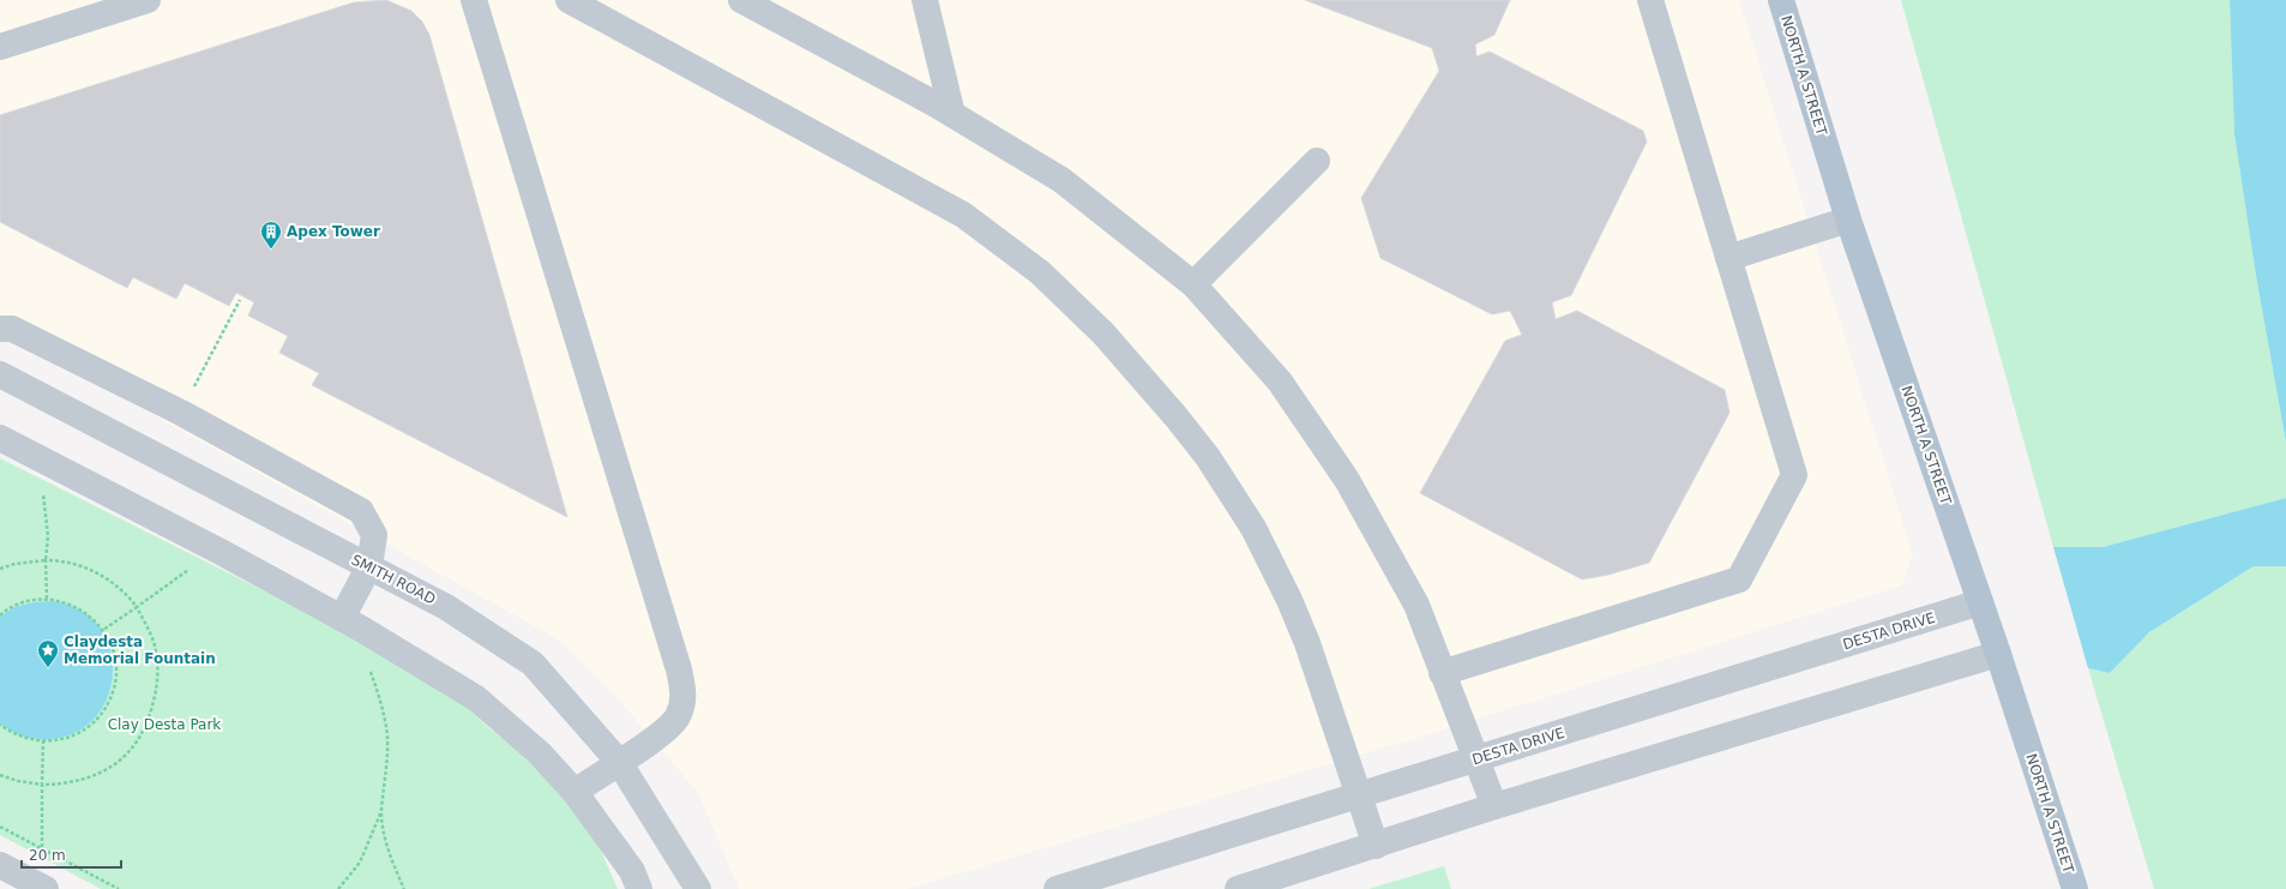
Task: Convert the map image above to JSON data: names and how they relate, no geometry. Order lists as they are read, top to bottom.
{
  "streets": {
    "main road": ["NORTH A STREET"],
    "street": ["SMITH ROAD", "DESTA DRIVE"]
  },
  "crossings": [
    ["NORTH A STREET", "DESTA DRIVE"]
  ],
  "parks": ["Clay Desta Park"],
  "places": {
    "building": ["Apex Tower"],
    "place": ["Claydesta Memorial Fountain"]
  },
  "scale_bar": "20 m"
}
